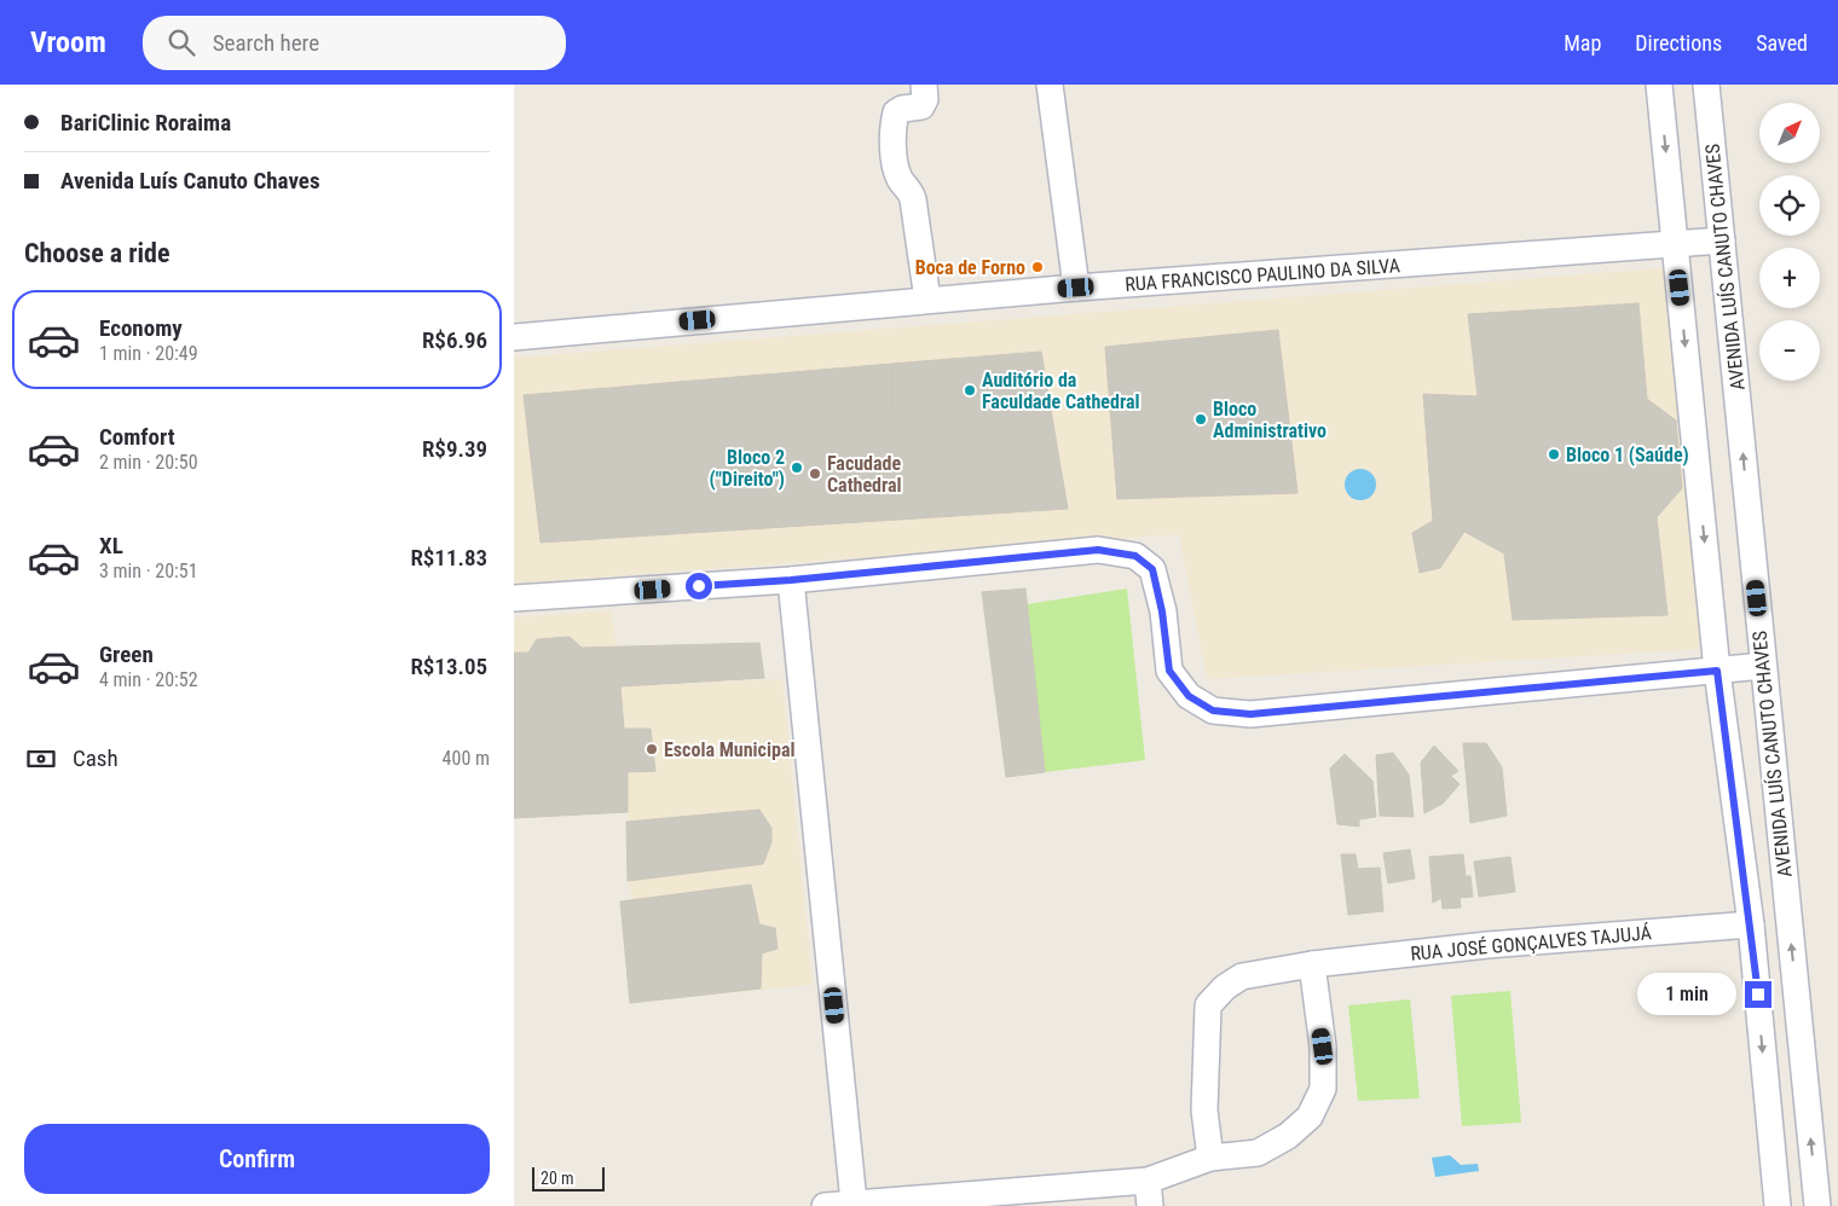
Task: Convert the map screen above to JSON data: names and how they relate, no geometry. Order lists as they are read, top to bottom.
{
  "streets": {
    "street": ["AVENIDA LUÍS CANUTO CHAVES", "RUA FRANCISCO PAULINO DA SILVA", "RUA JOSÉ GONÇALVES TAJUJÁ"]
  },
  "crossings": [
    ["AVENIDA LUÍS CANUTO CHAVES", "RUA FRANCISCO PAULINO DA SILVA"],
    ["AVENIDA LUÍS CANUTO CHAVES", "RUA JOSÉ GONÇALVES TAJUJÁ"]
  ],
  "places": [
    "Boca de Forno",
    "Auditório da Faculdade Cathedral",
    "Bloco Administrativo",
    "Bloco 1 (Saúde)",
    "Bloco 2 (\"Direito\")",
    "Facudade Cathedral",
    "Escola Municipal"
  ],
  "scale_bar": "20 m",
  "north": "top right",
  "page": {
    "header": "Vroom",
    "search": "Search here",
    "nav": ["Map", "Directions", "Saved"],
    "banner": ["BariClinic Roraima", "Avenida Luís Canuto Chaves"],
    "map_buttons": ["+", "−"],
    "heading": "Choose a ride",
    "list": [
      {
        "name": "Economy",
        "note": "1 min · 20:49",
        "value": "R$6.96"
      },
      {
        "name": "Comfort",
        "note": "2 min · 20:50",
        "value": "R$9.39"
      },
      {
        "name": "XL",
        "note": "3 min · 20:51",
        "value": "R$11.83"
      },
      {
        "name": "Green",
        "note": "4 min · 20:52",
        "value": "R$13.05"
      }
    ],
    "pay": ["Cash", "400 m"],
    "bubble": "1 min",
    "buttons": "Confirm",
    "scale": "20 m"
  }
}
